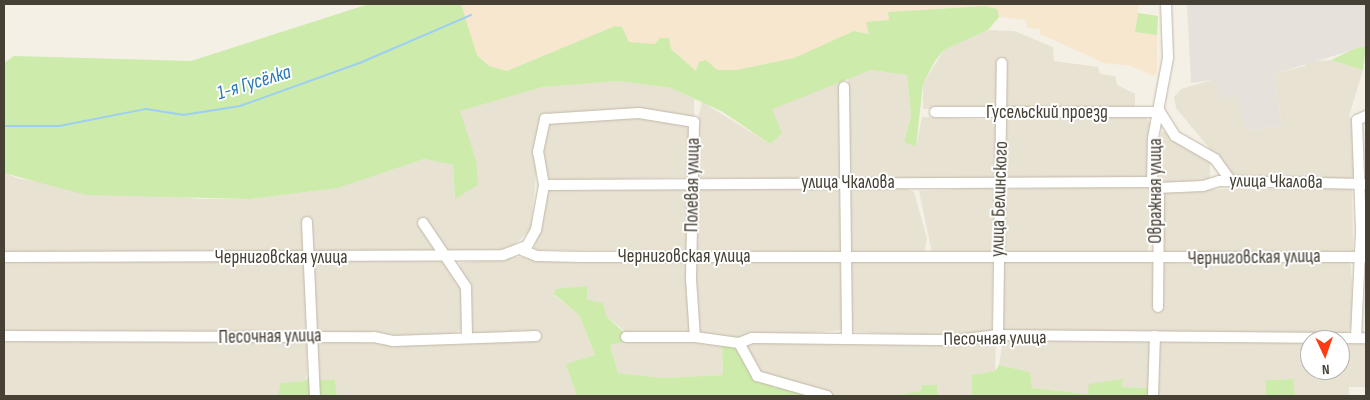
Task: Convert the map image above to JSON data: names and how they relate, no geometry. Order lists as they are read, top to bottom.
{
  "streets": {
    "street": [
      "Гусельский проезд",
      "улица Чкалова",
      "Полевая улица",
      "Овражная улица",
      "улица Белинского",
      "Черниговская улица",
      "Песочная улица"
    ]
  },
  "crossings": [
    ["Гусельский проезд", "Овражная улица"],
    ["Гусельский проезд", "улица Белинского"],
    ["улица Чкалова", "Полевая улица"],
    ["улица Чкалова", "Овражная улица"],
    ["улица Чкалова", "улица Белинского"],
    ["Полевая улица", "Черниговская улица"],
    ["Полевая улица", "Песочная улица"],
    ["Овражная улица", "Черниговская улица"],
    ["улица Белинского", "Черниговская улица"],
    ["улица Белинского", "Песочная улица"]
  ],
  "water": ["1-я Гусёлка"],
  "north": "bottom"
}
